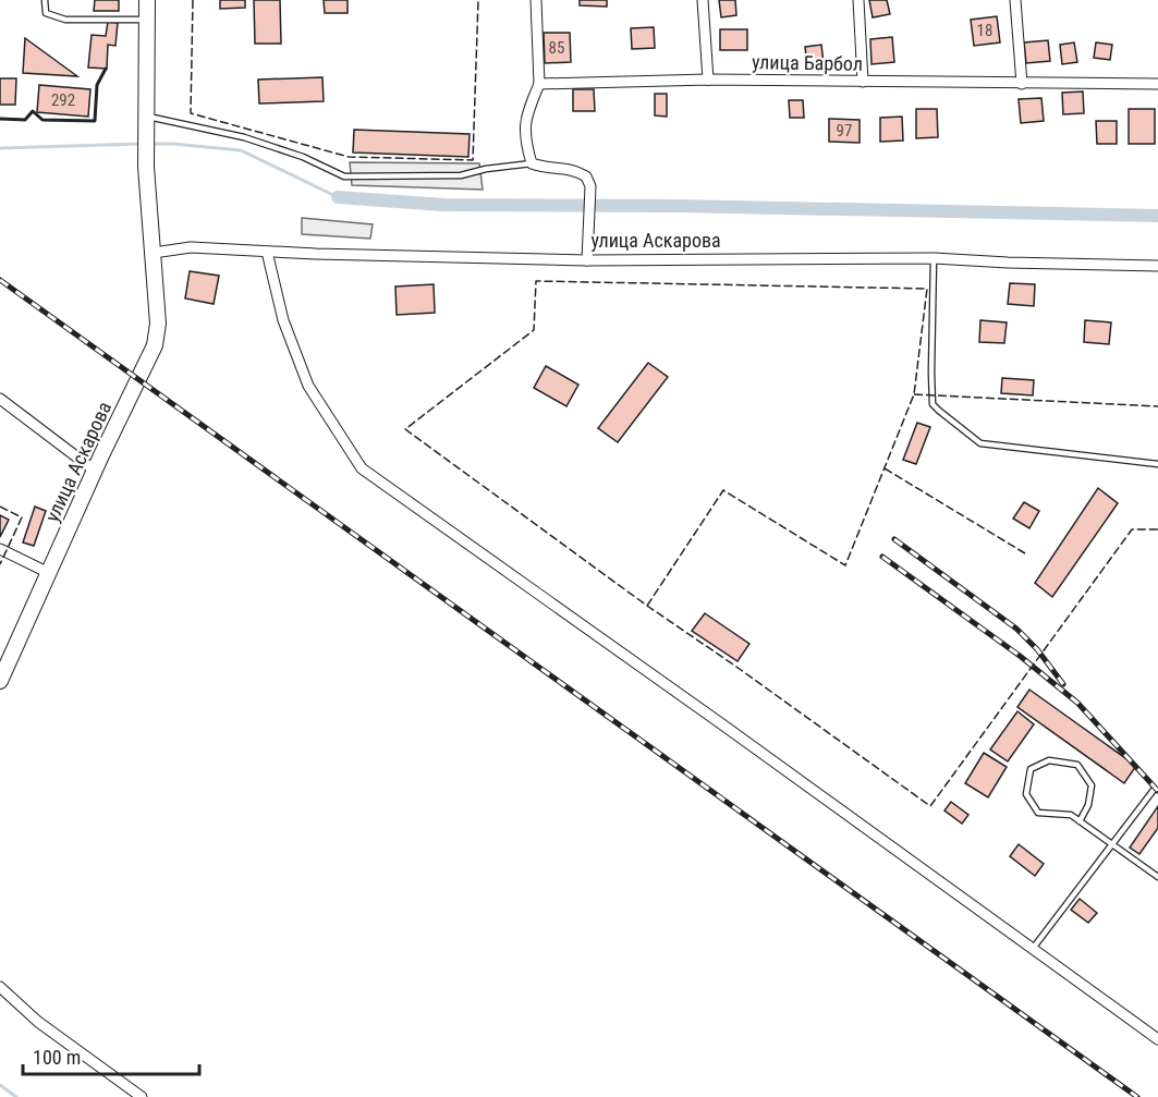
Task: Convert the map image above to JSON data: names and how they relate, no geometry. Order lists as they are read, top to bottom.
{
  "streets": {
    "main road": ["улица Аскарова"],
    "street": ["улица Барбол"]
  },
  "house_numbers": [
    "18",
    "85",
    "292",
    "97"
  ],
  "scale_bar": "100 m"
}
